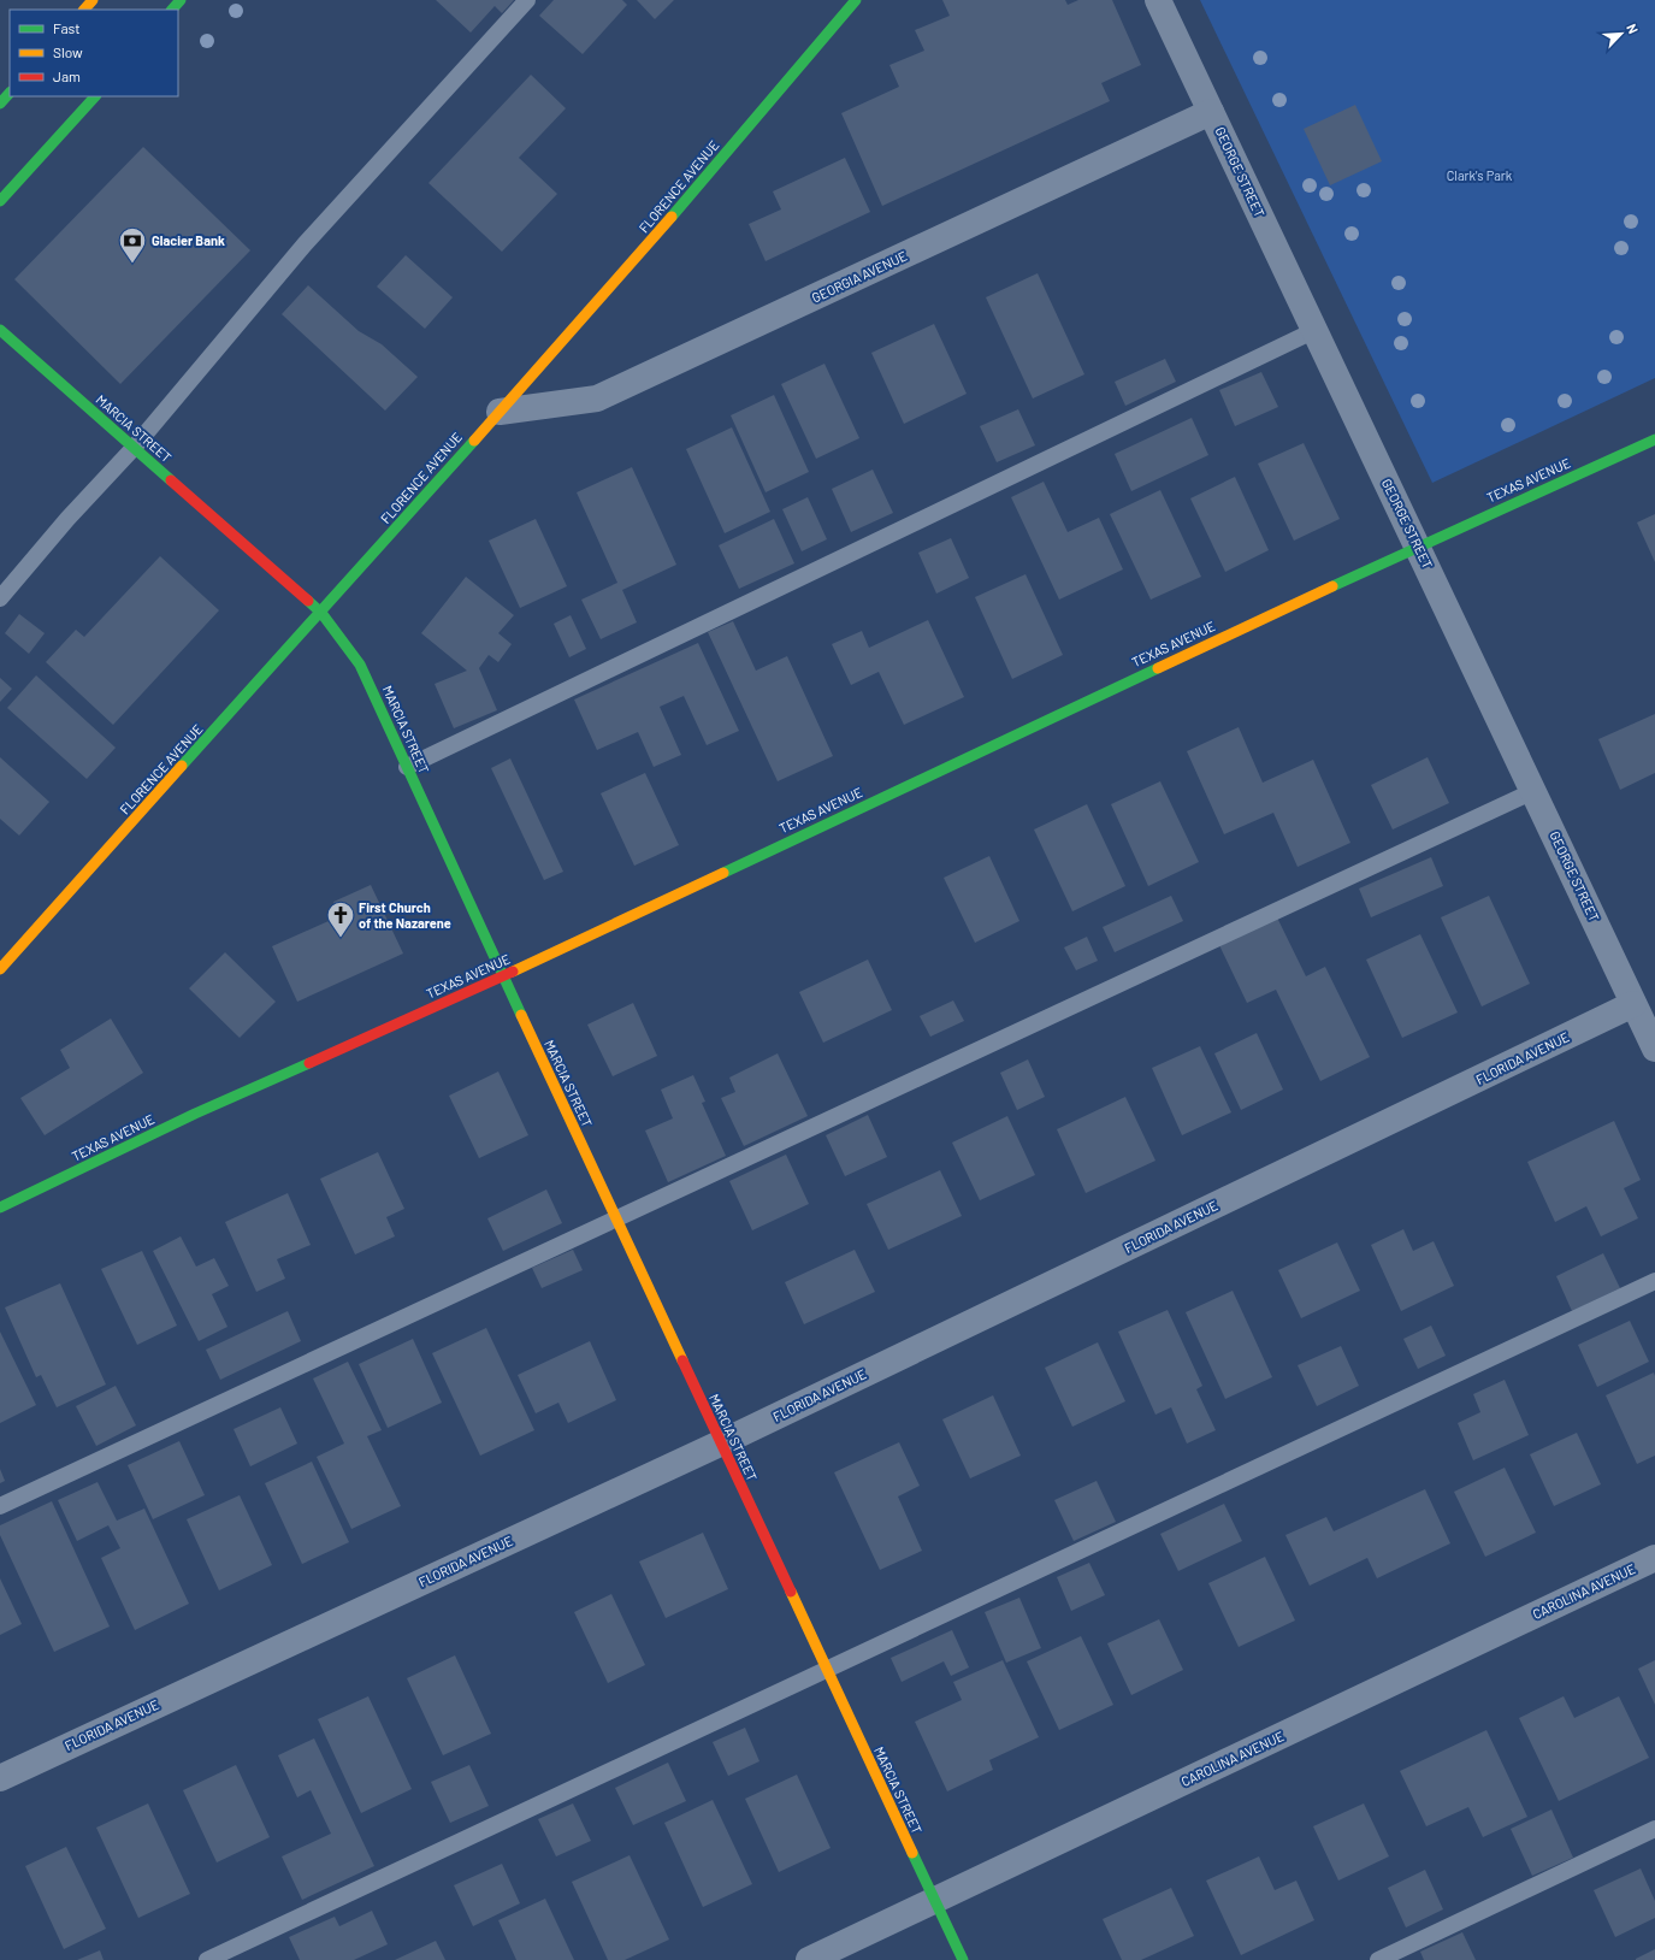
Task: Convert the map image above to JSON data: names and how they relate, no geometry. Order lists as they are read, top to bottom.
{
  "streets": {
    "street": [
      "GEORGE STREET",
      "FLORENCE AVENUE",
      "GEORGIA AVENUE",
      "MARCIA STREET",
      "TEXAS AVENUE",
      "FLORIDA AVENUE",
      "CAROLINA AVENUE"
    ]
  },
  "crossings": [
    ["GEORGE STREET", "GEORGIA AVENUE"],
    ["GEORGE STREET", "TEXAS AVENUE"],
    ["GEORGE STREET", "FLORIDA AVENUE"],
    ["FLORENCE AVENUE", "GEORGIA AVENUE"],
    ["FLORENCE AVENUE", "MARCIA STREET"],
    ["MARCIA STREET", "TEXAS AVENUE"],
    ["MARCIA STREET", "FLORIDA AVENUE"],
    ["MARCIA STREET", "CAROLINA AVENUE"]
  ],
  "parks": ["Clark's Park"],
  "places": {
    "bank": ["Glacier Bank"],
    "church": ["First Church of the Nazarene"]
  },
  "legend": ["Fast", "Slow", "Jam"],
  "north": "top right"
}
